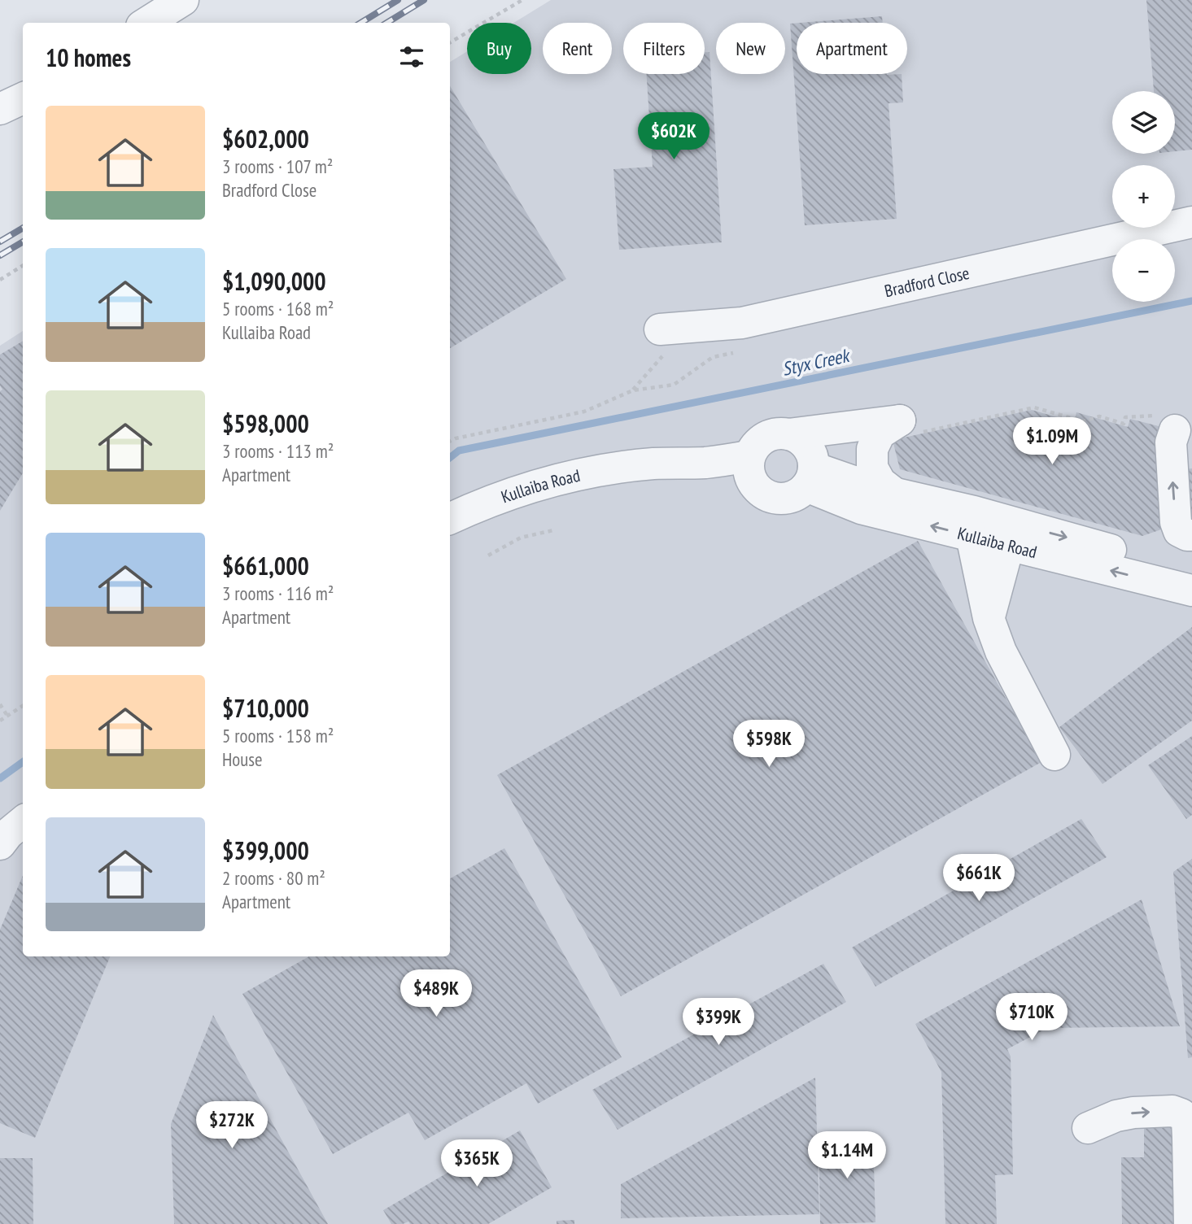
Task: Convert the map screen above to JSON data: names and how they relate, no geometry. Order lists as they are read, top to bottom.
{
  "streets": {
    "street": ["Bradford Close", "Kullaiba Road"]
  },
  "water": ["Styx Creek"],
  "page": {
    "chip": [
      "Buy",
      "Rent",
      "Filters",
      "New",
      "Apartment"
    ],
    "heading": "10 homes",
    "map_buttons": ["+", "−"],
    "list": [
      {
        "name": "$602,000",
        "note": "3 rooms · 107 m² · Bradford Close"
      },
      {
        "name": "$1,090,000",
        "note": "5 rooms · 168 m² · Kullaiba Road"
      },
      {
        "name": "$598,000",
        "note": "3 rooms · 113 m² · Apartment"
      },
      {
        "name": "$661,000",
        "note": "3 rooms · 116 m² · Apartment"
      },
      {
        "name": "$710,000",
        "note": "5 rooms · 158 m² · House"
      },
      {
        "name": "$399,000",
        "note": "2 rooms · 80 m² · Apartment"
      }
    ],
    "price": [
      "$602K",
      "$1.09M",
      "$598K",
      "$661K",
      "$489K",
      "$710K",
      "$399K",
      "$272K",
      "$1.14M",
      "$365K"
    ]
  }
}
